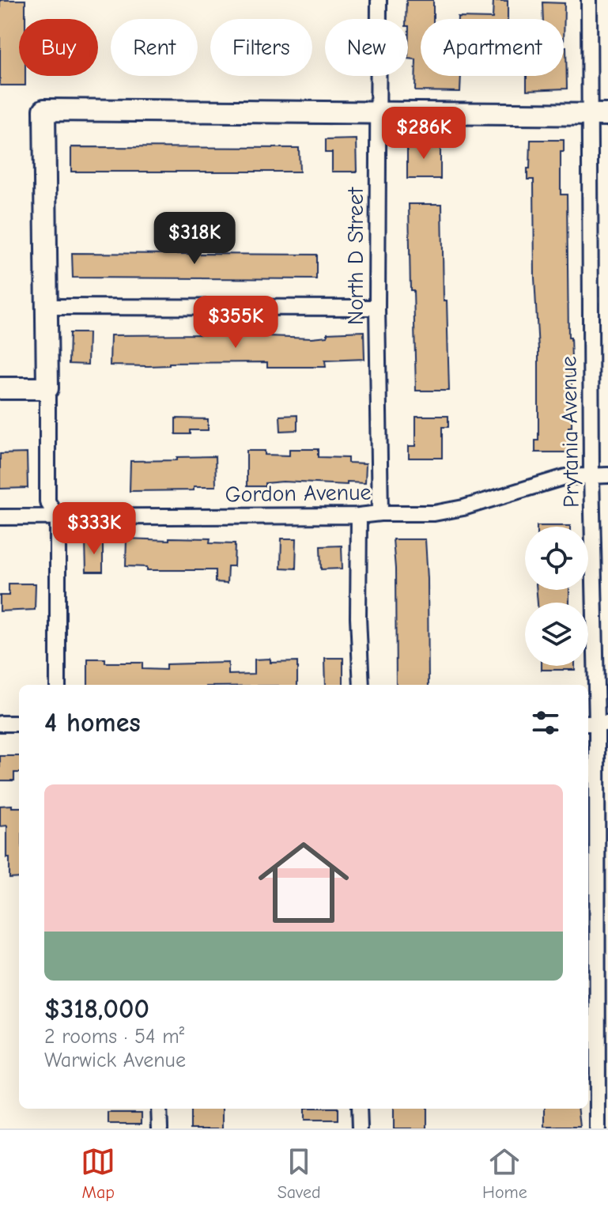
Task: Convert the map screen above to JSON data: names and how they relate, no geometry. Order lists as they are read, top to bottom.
{
  "streets": {
    "street": ["North D Street", "Prytania Avenue", "Gordon Avenue"]
  },
  "crossings": [
    ["North D Street", "Gordon Avenue"],
    ["Prytania Avenue", "Gordon Avenue"]
  ],
  "page": {
    "chip": [
      "Buy",
      "Rent",
      "Filters",
      "New",
      "Apartment"
    ],
    "price": [
      "$286K",
      "$318K",
      "$355K",
      "$333K"
    ],
    "heading": "4 homes",
    "list": [
      {
        "name": "$318,000",
        "note": "2 rooms · 54 m² · Warwick Avenue"
      }
    ],
    "tabs": ["Map", "Saved", "Home"]
  }
}
